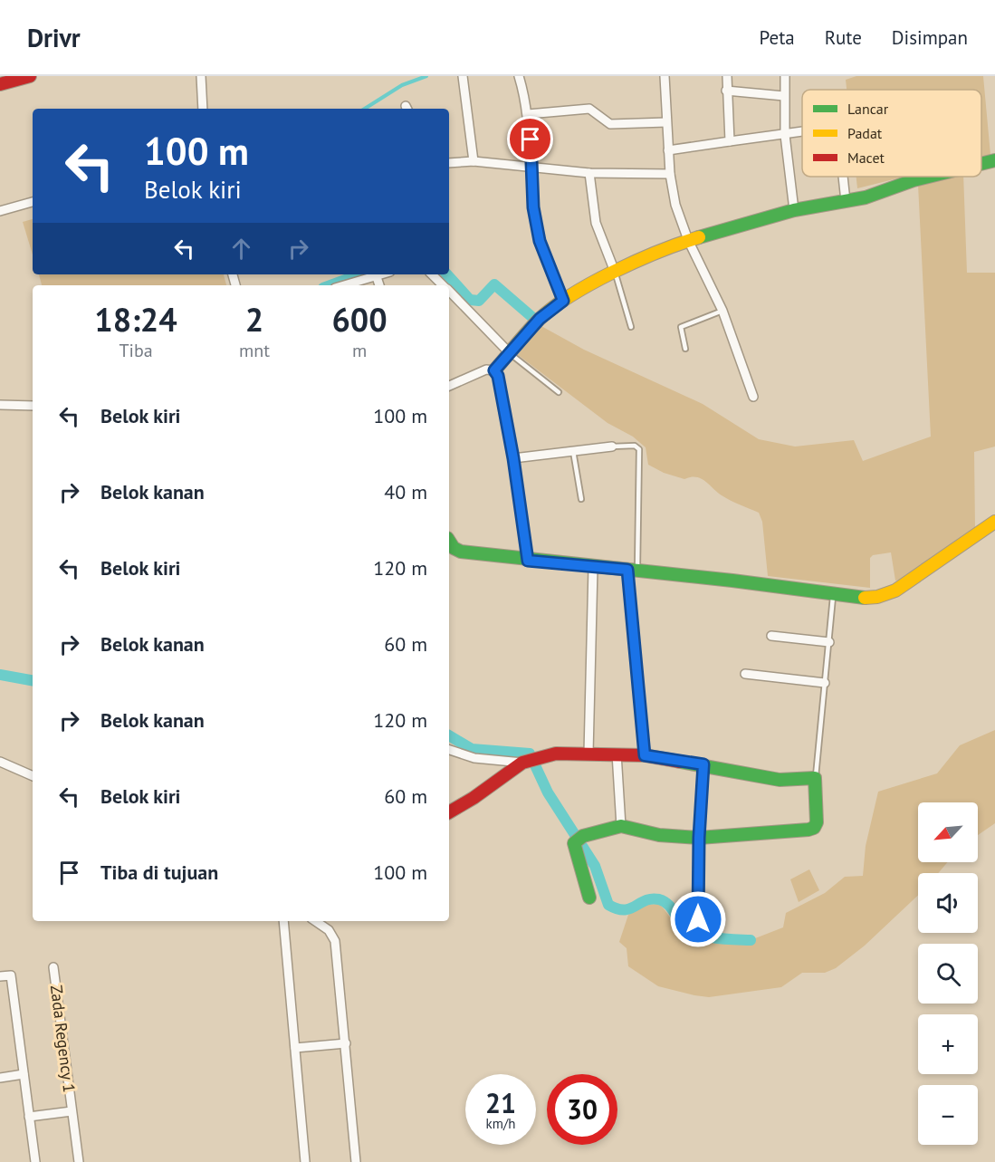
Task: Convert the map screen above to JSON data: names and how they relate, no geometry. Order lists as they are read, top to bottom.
{
  "streets": {
    "street": ["Zada Regency 1"]
  },
  "legend": ["Lancar", "Padat", "Macet"],
  "north": "bottom left",
  "page": {
    "header": "Drivr",
    "nav": ["Peta", "Rute", "Disimpan"],
    "turn": ["100 m", "Belok kiri"],
    "eta": [
      "18:24",
      "Tiba",
      "2",
      "mnt",
      "600",
      "m"
    ],
    "list": [
      {
        "name": "Belok kiri",
        "value": "100 m"
      },
      {
        "name": "Belok kanan",
        "value": "40 m"
      },
      {
        "name": "Belok kiri",
        "value": "120 m"
      },
      {
        "name": "Belok kanan",
        "value": "60 m"
      },
      {
        "name": "Belok kanan",
        "value": "120 m"
      },
      {
        "name": "Belok kiri",
        "value": "60 m"
      },
      {
        "name": "Tiba di tujuan",
        "value": "100 m"
      }
    ],
    "map_buttons": ["+", "−"],
    "speed": "21 km/h",
    "limit": "30"
  }
}
